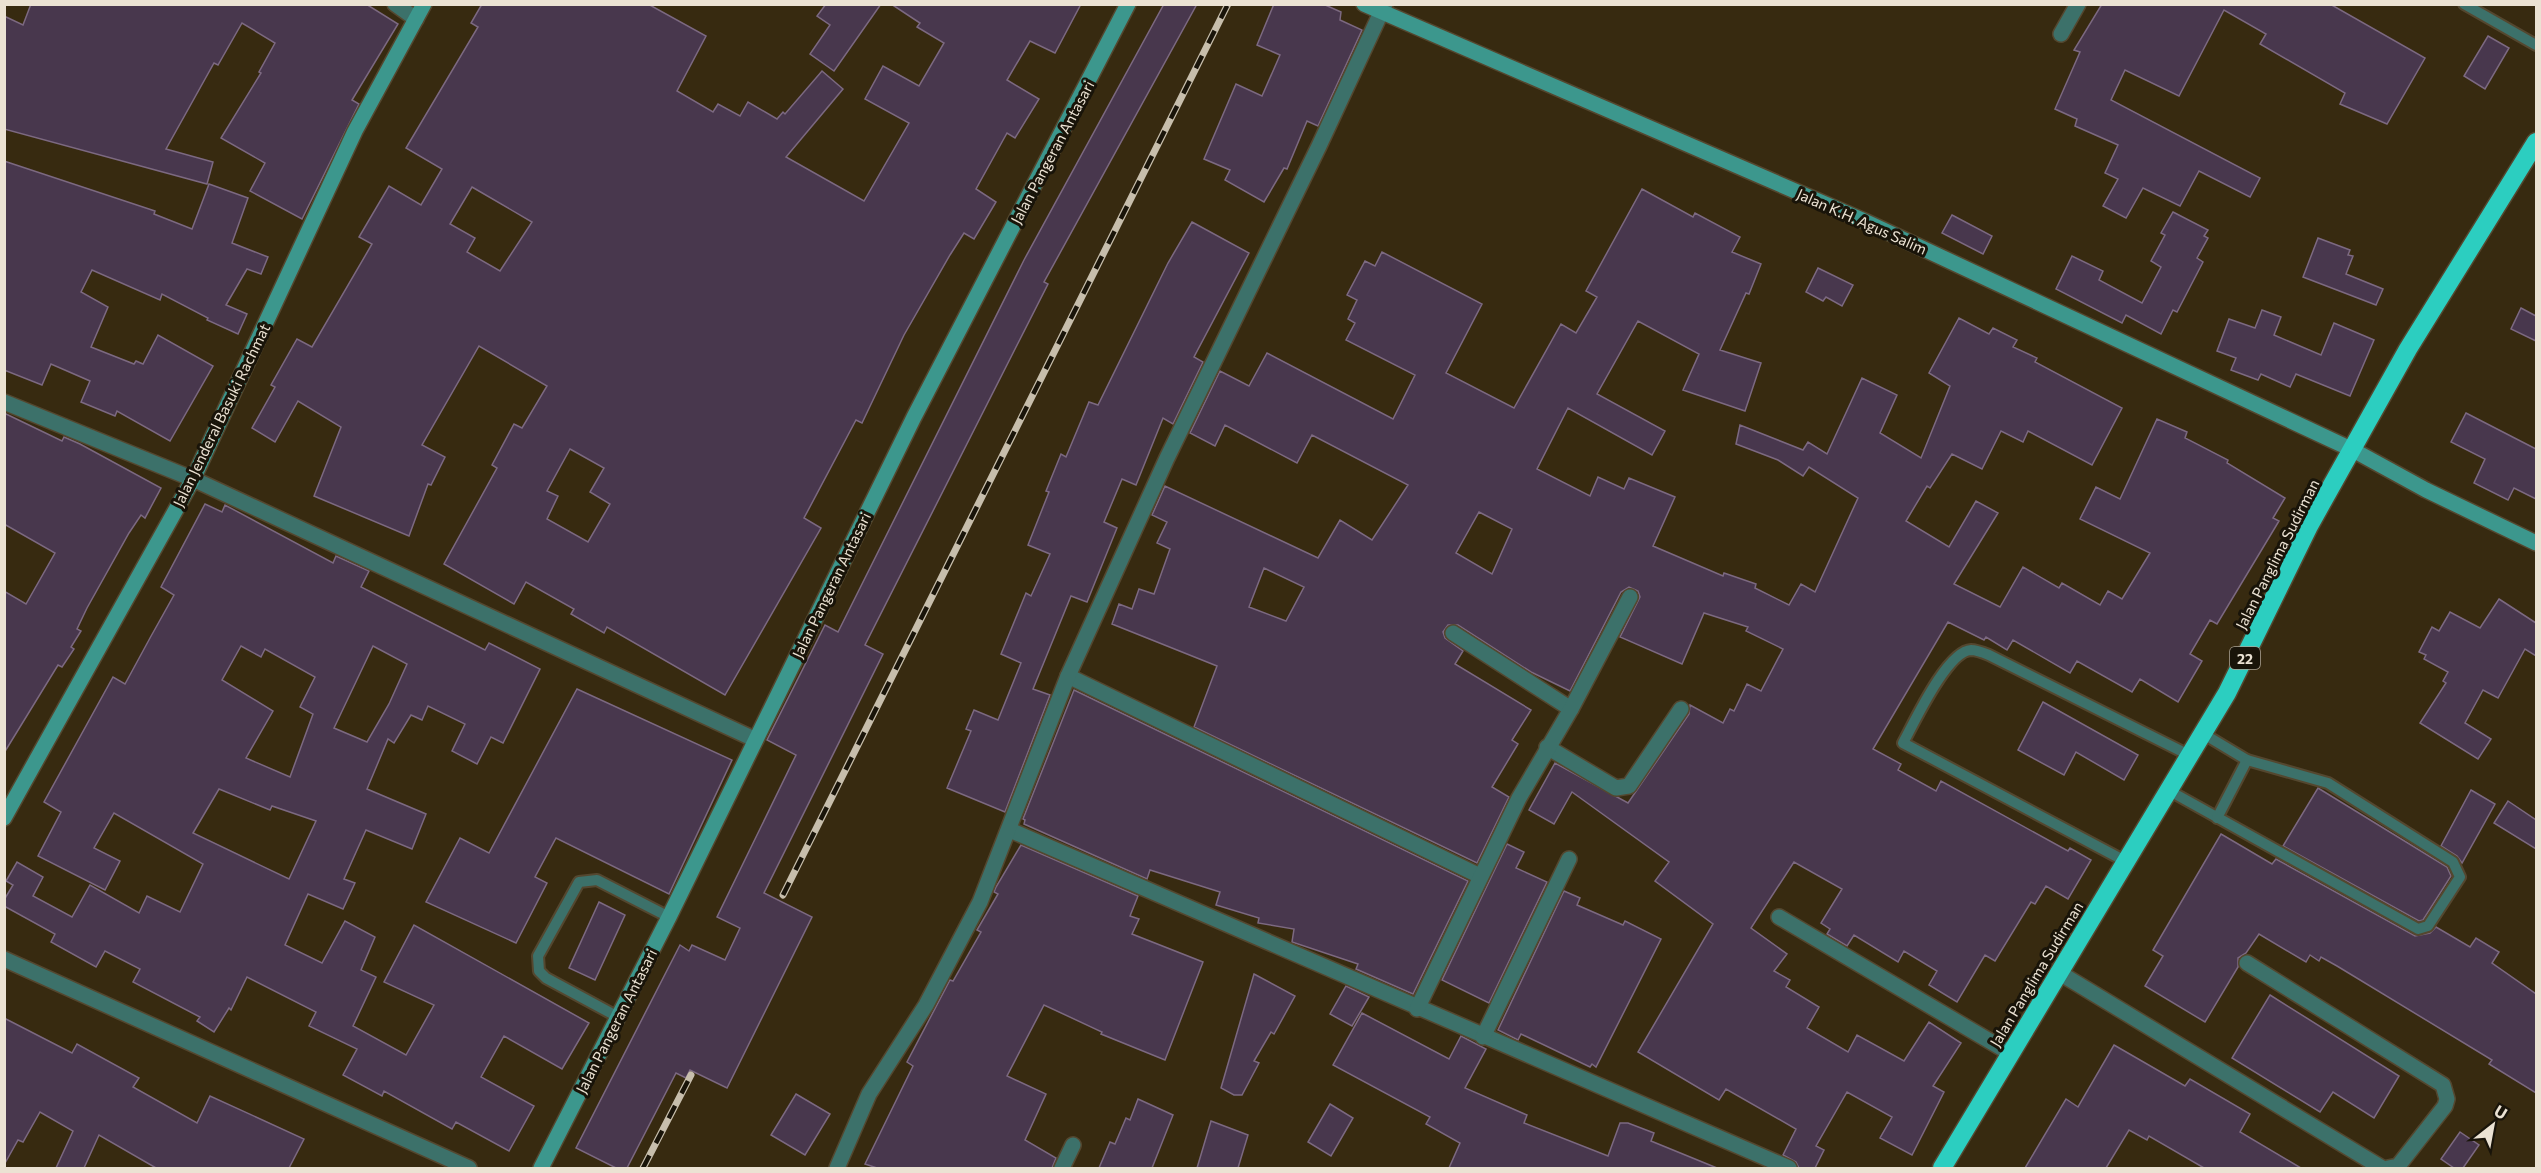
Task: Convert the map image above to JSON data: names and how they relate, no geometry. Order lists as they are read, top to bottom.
{
  "streets": {
    "highway": ["Jalan Panglima Sudirman", "22"],
    "street": ["Jalan Pangeran Antasari", "Jalan K.H. Agus Salim", "Jalan Jenderal Basuki Rachmat"]
  },
  "crossings": [
    ["Jalan K.H. Agus Salim", "Jalan Panglima Sudirman"]
  ],
  "north": "top right"
}
